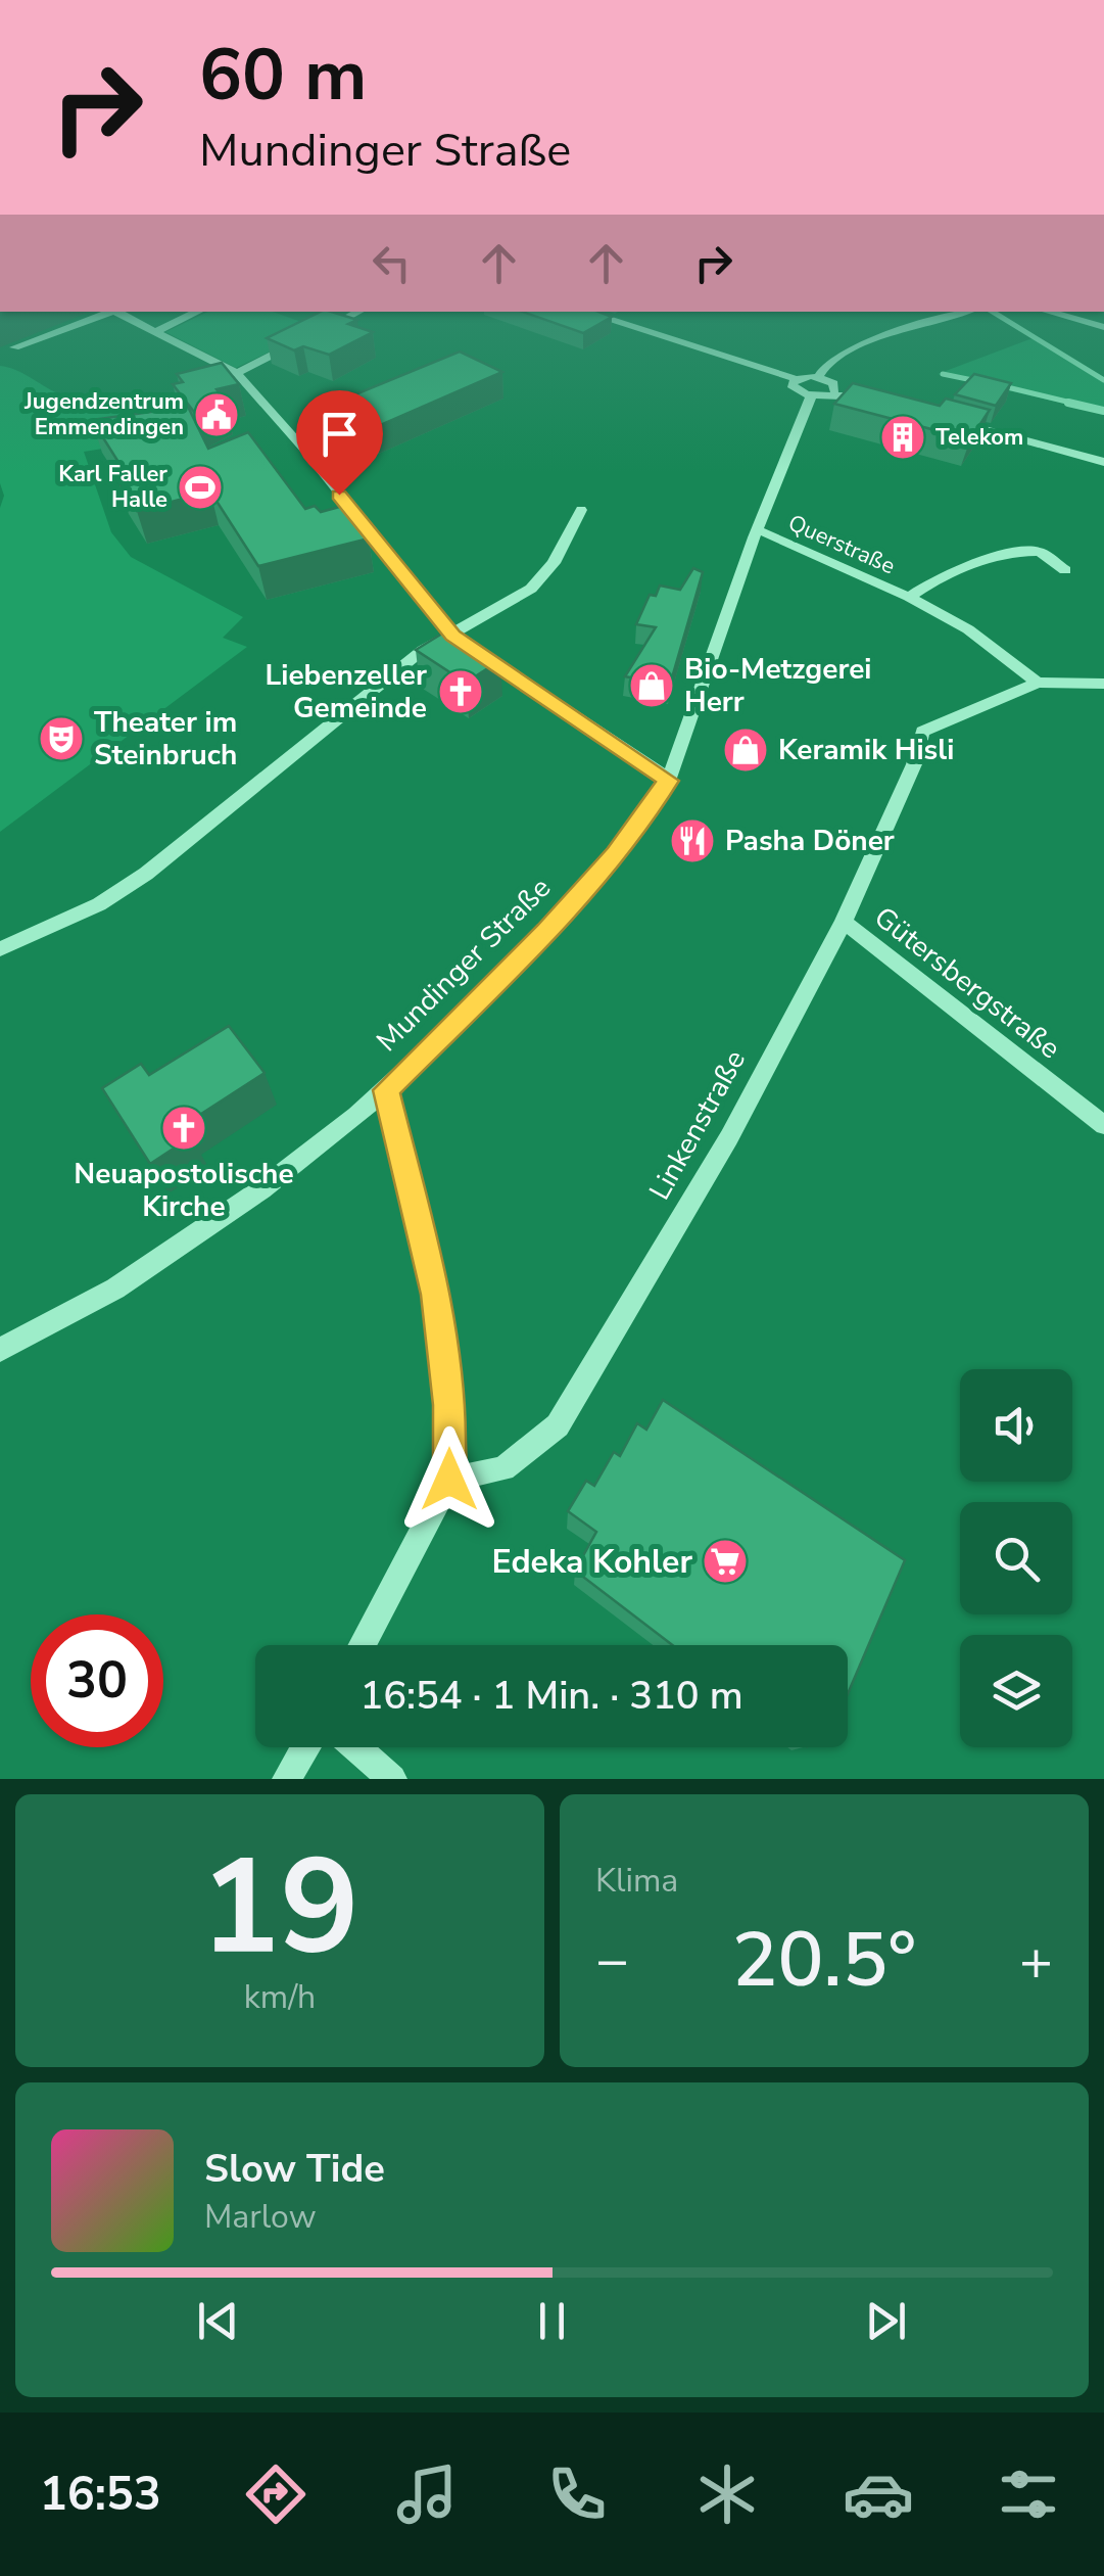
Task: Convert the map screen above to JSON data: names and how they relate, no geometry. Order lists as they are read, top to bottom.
{
  "streets": {
    "street": [
      "Querstraße",
      "Mundinger Straße",
      "Gütersbergstraße",
      "Linkenstraße"
    ]
  },
  "crossings": [
    ["Querstraße", "Mundinger Straße"],
    ["Querstraße", "Linkenstraße"],
    ["Mundinger Straße", "Linkenstraße"],
    ["Gütersbergstraße", "Linkenstraße"]
  ],
  "places": {
    "public building": ["Jugendzentrum Emmendingen"],
    "building": ["Telekom"],
    "sports": ["Karl Faller Halle"],
    "shop": ["Bio-Metzgerei Herr", "Keramik Hisli"],
    "church": ["Liebenzeller Gemeinde", "Neuapostolische Kirche"],
    "theatre": ["Theater im Steinbruch"],
    "restaurant": ["Pasha Döner"],
    "supermarket": ["Edeka Kohler"]
  },
  "page": {
    "turn": ["60 m", "Mundinger Straße"],
    "limit": "30",
    "trip": "16:54 · 1 Min. · 310 m",
    "tile": [
      ["19", "km/h"],
      "Klima"
    ],
    "heat": ["−", "20.5°", "+"],
    "song": ["Slow Tide", "Marlow"],
    "tabs": "16:53"
  }
}
